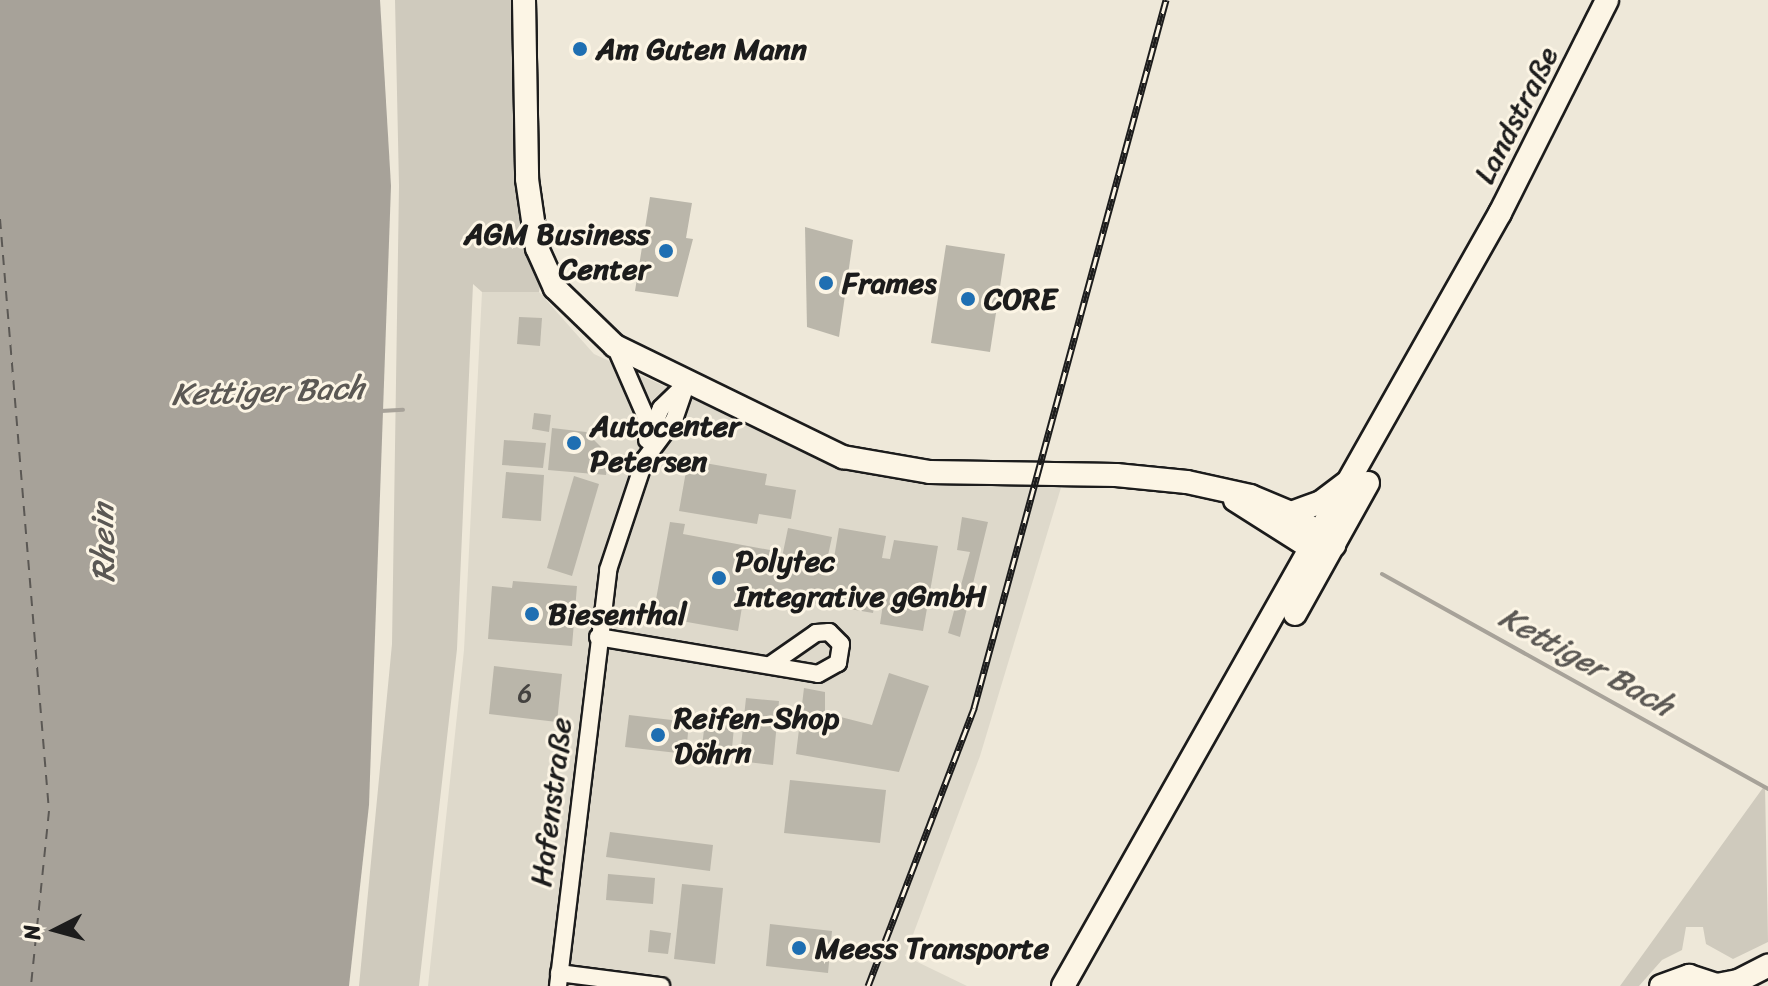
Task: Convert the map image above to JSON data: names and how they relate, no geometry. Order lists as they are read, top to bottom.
{
  "streets": {
    "street": ["Landstraße", "Hafenstraße"]
  },
  "water": ["Kettiger Bach", "Rhein"],
  "places": [
    "Am Guten Mann",
    "AGM Business Center",
    "Frames",
    "CORE",
    "Autocenter Petersen",
    "Polytec Integrative gGmbH",
    "Biesenthal",
    "Reifen-Shop Döhrn",
    "Meess Transporte"
  ],
  "house_numbers": ["6"],
  "north": "left"
}
